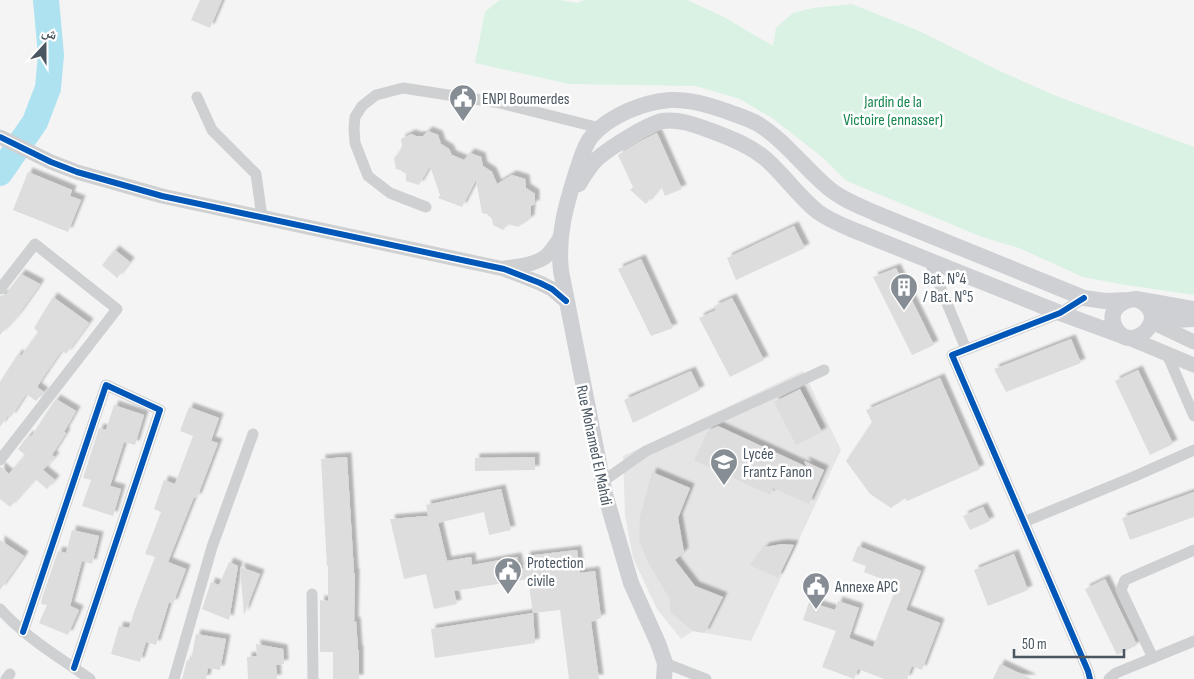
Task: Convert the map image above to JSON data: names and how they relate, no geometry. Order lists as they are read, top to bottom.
{
  "streets": {
    "main road": ["Rue Mohamed El Mahdi"]
  },
  "parks": ["Jardin de la Victoire (ennasser)"],
  "places": {
    "public building": ["ENPI Boumerdes", "Protection civile", "Annexe APC"],
    "building": ["Bat. N°4 / Bat. N°5"],
    "school or university": ["Lycée Frantz Fanon"]
  },
  "scale_bar": "50 m",
  "north": "top"
}
